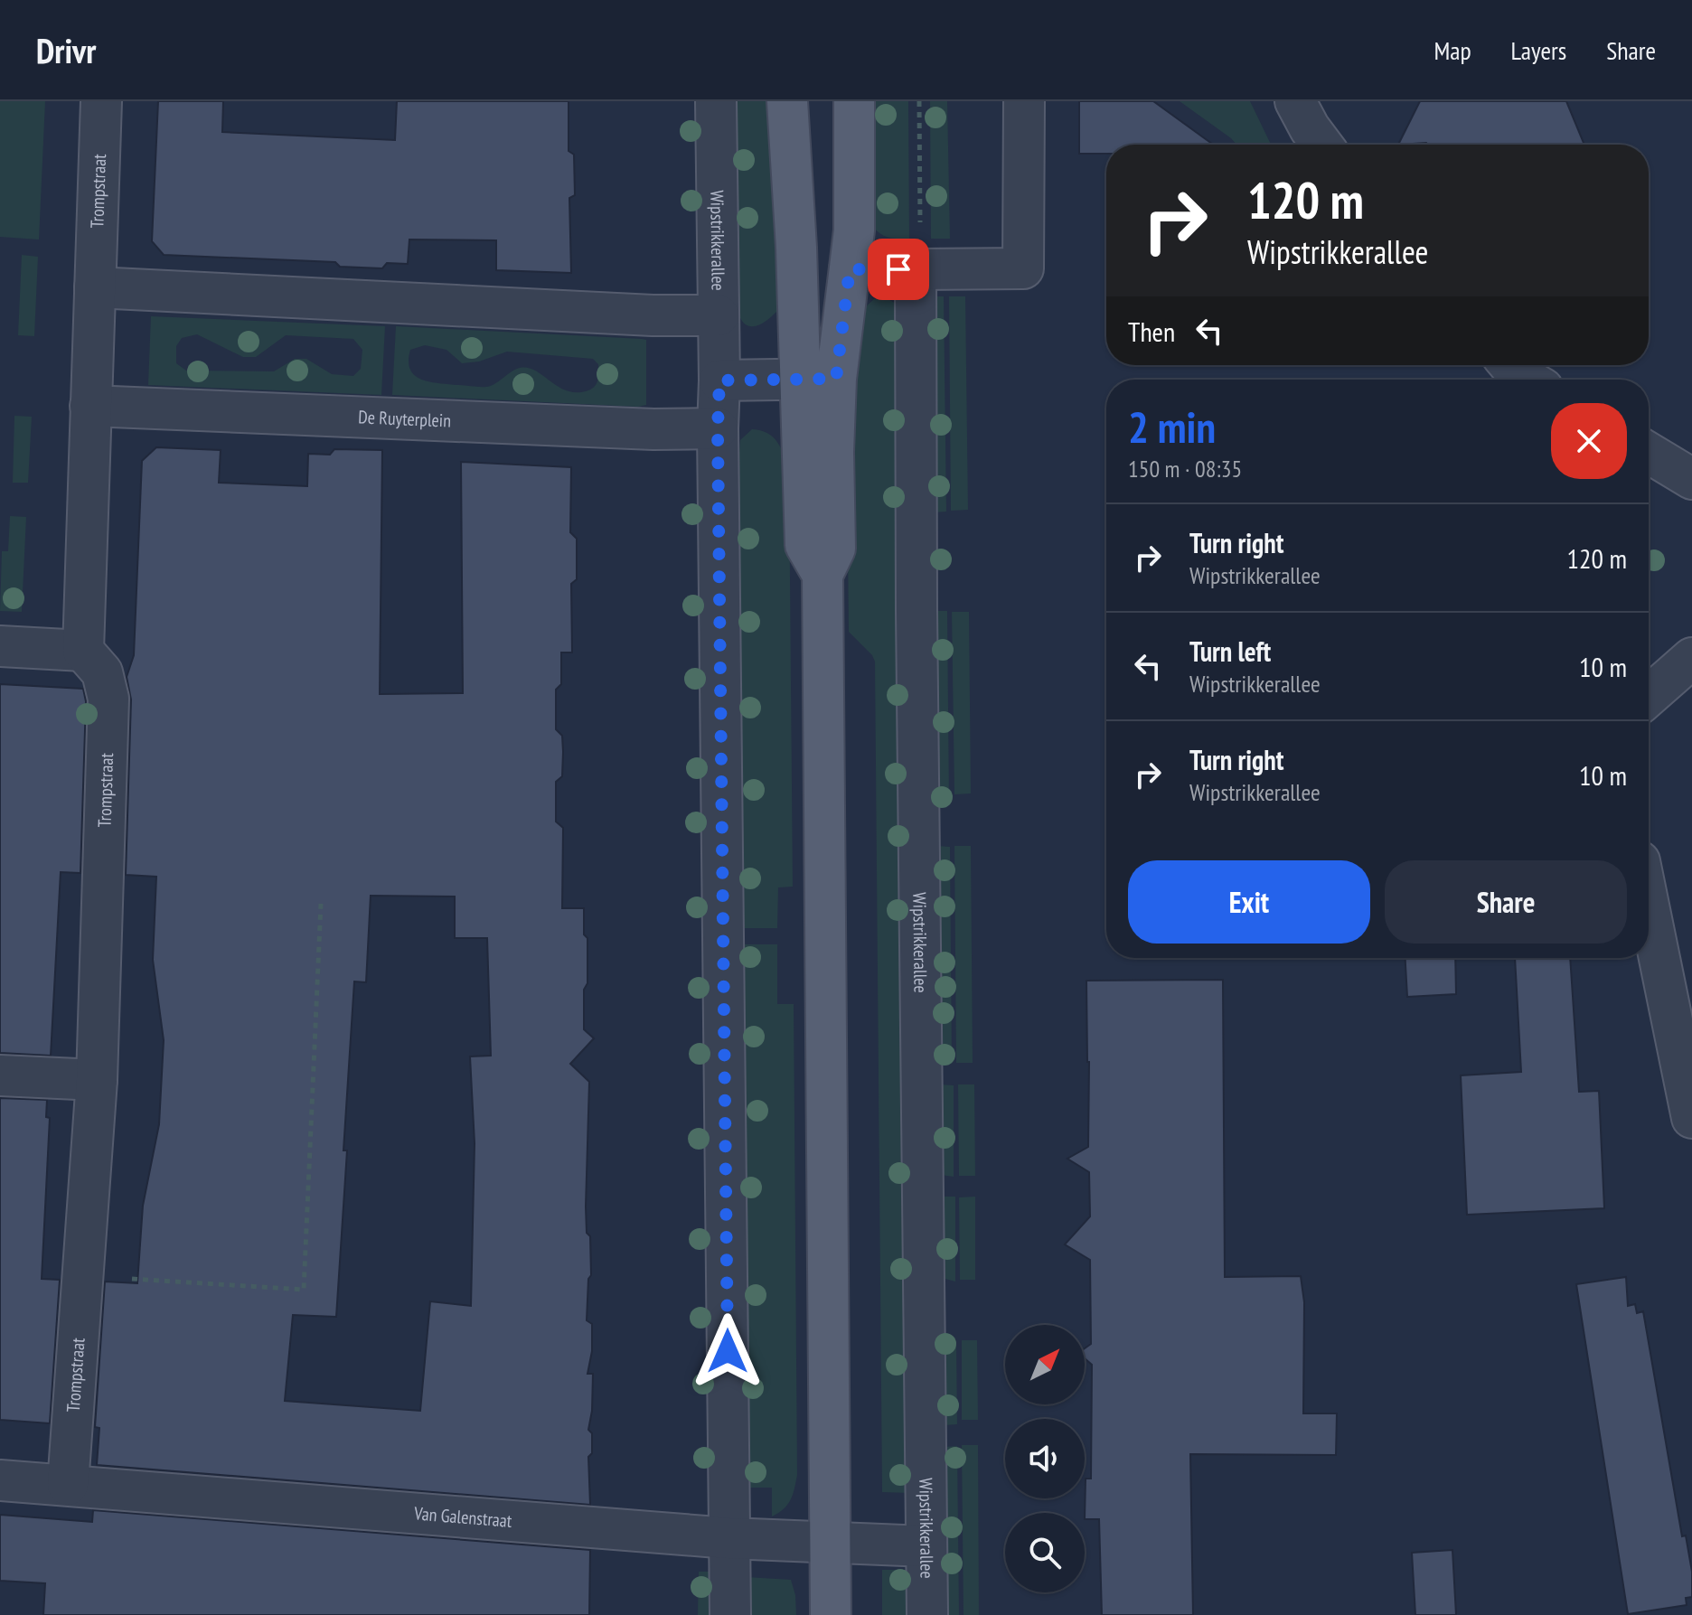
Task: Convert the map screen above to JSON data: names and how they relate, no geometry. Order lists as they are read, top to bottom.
{
  "streets": {
    "street": [
      "Trompstraat",
      "Wipstrikkerallee",
      "De Ruyterplein",
      "Van Galenstraat"
    ]
  },
  "crossings": [
    ["Trompstraat", "De Ruyterplein"],
    ["Trompstraat", "Van Galenstraat"],
    ["Wipstrikkerallee", "De Ruyterplein"],
    ["Wipstrikkerallee", "Van Galenstraat"]
  ],
  "north": "top right",
  "page": {
    "header": "Drivr",
    "nav": ["Map", "Layers", "Share"],
    "turn": ["120 m", "Wipstrikkerallee"],
    "then": "Then",
    "heading": ["2 min", "150 m · 08:35"],
    "list": [
      {
        "name": "Turn right",
        "note": "Wipstrikkerallee",
        "value": "120 m"
      },
      {
        "name": "Turn left",
        "note": "Wipstrikkerallee",
        "value": "10 m"
      },
      {
        "name": "Turn right",
        "note": "Wipstrikkerallee",
        "value": "10 m"
      }
    ],
    "buttons": ["Exit", "Share"]
  }
}
